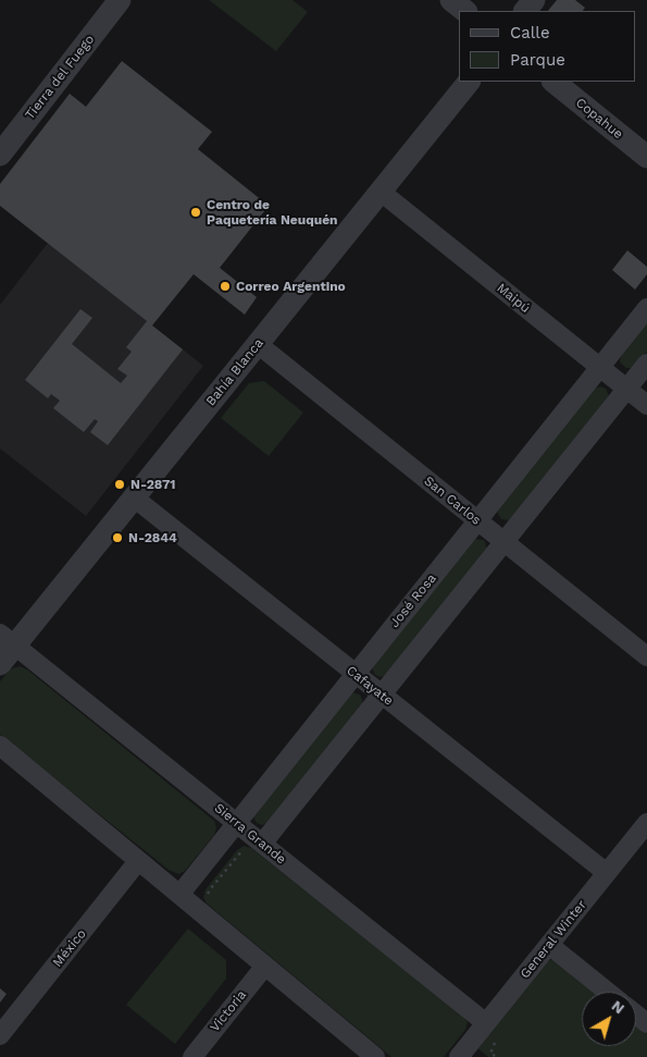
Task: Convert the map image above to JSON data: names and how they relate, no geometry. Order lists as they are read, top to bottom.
{
  "streets": {
    "street": [
      "Tierra del Fuego",
      "Copahue",
      "Maipú",
      "Bahía Blanca",
      "San Carlos",
      "José Rosa",
      "Cafayate",
      "Sierra Grande",
      "General Winter",
      "México",
      "Victoria"
    ]
  },
  "crossings": [
    ["Maipú", "Bahía Blanca"],
    ["Maipú", "José Rosa"],
    ["Bahía Blanca", "San Carlos"],
    ["Bahía Blanca", "Cafayate"],
    ["Bahía Blanca", "Sierra Grande"],
    ["San Carlos", "José Rosa"],
    ["José Rosa", "Cafayate"],
    ["José Rosa", "Sierra Grande"],
    ["Cafayate", "General Winter"],
    ["Sierra Grande", "General Winter"]
  ],
  "places": [
    "Centro de Paquetería Neuquén",
    "Correo Argentino",
    "N-2871",
    "N-2844"
  ],
  "legend": ["Calle", "Parque"],
  "north": "top right"
}
